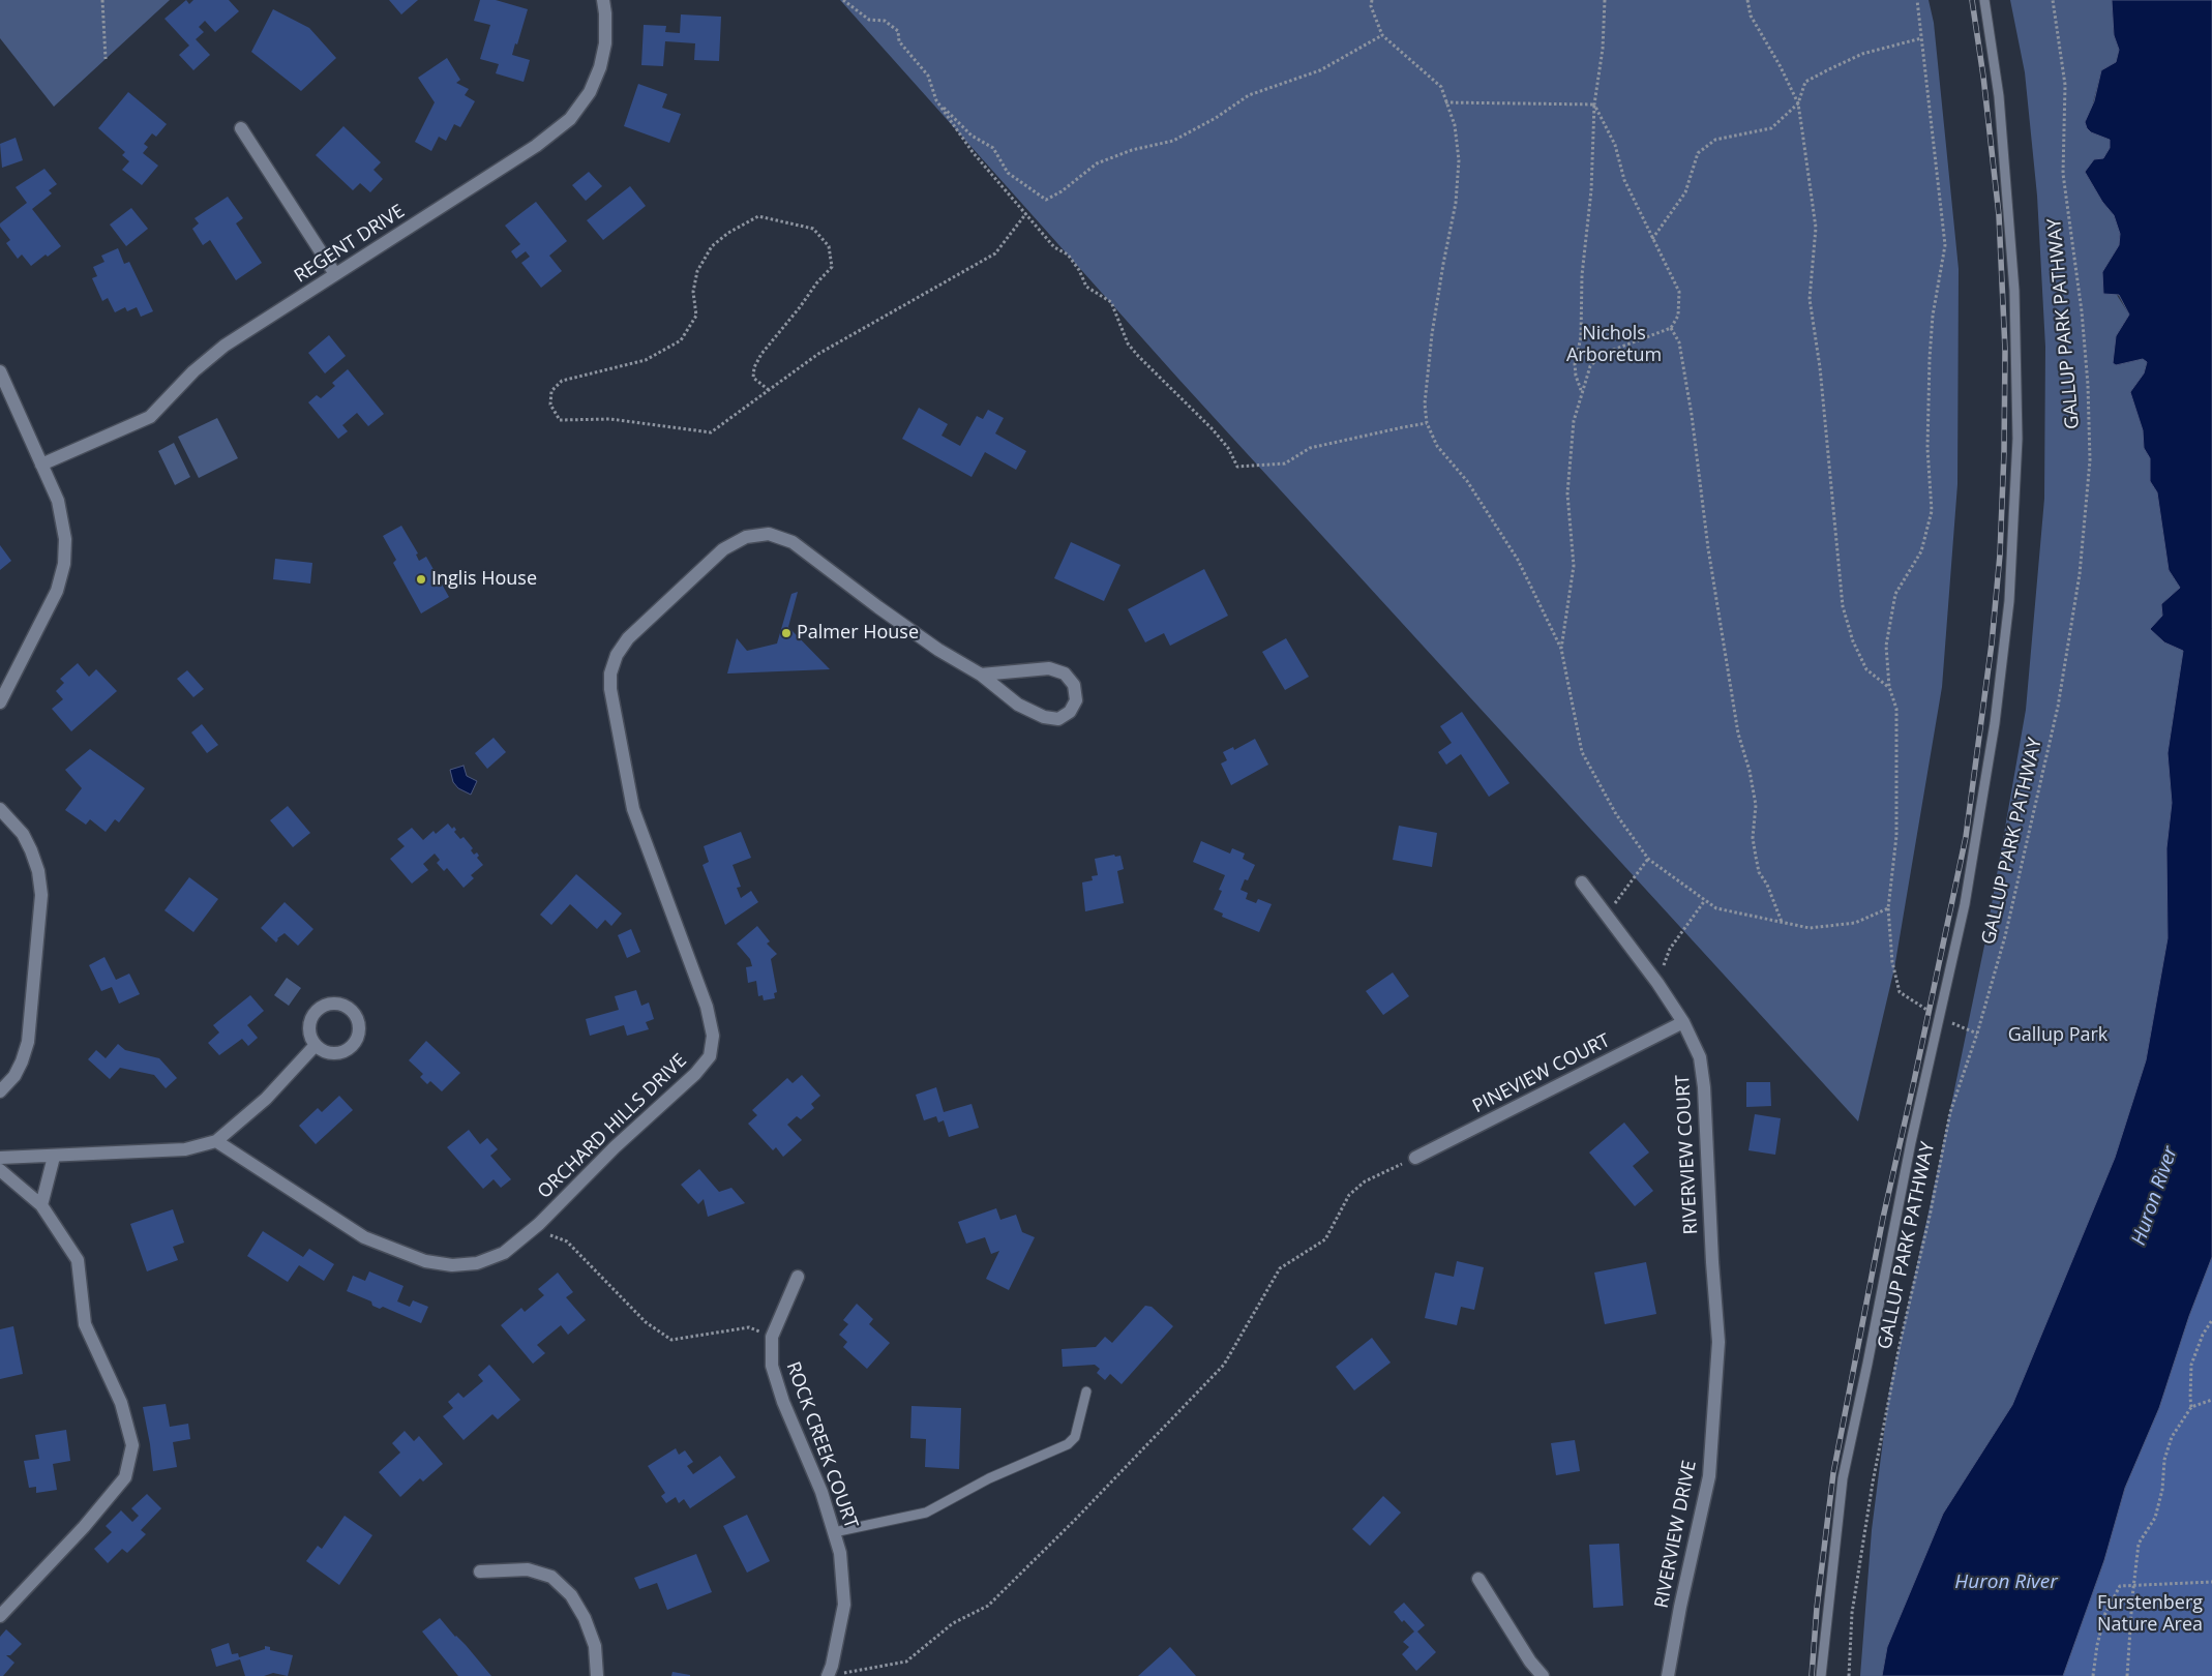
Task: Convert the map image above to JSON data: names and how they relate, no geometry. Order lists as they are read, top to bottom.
{
  "streets": {
    "street": [
      "REGENT DRIVE",
      "PINEVIEW COURT",
      "ORCHARD HILLS DRIVE",
      "RIVERVIEW COURT",
      "ROCK CREEK COURT",
      "RIVERVIEW DRIVE"
    ],
    "path": ["GALLUP PARK PATHWAY"]
  },
  "crossings": [
    ["PINEVIEW COURT", "RIVERVIEW COURT"],
    ["RIVERVIEW COURT", "RIVERVIEW DRIVE"]
  ],
  "water": ["Huron River"],
  "parks": ["Nichols Arboretum", "Gallup Park", "Furstenberg Nature Area"],
  "places": ["Inglis House", "Palmer House"]
}
